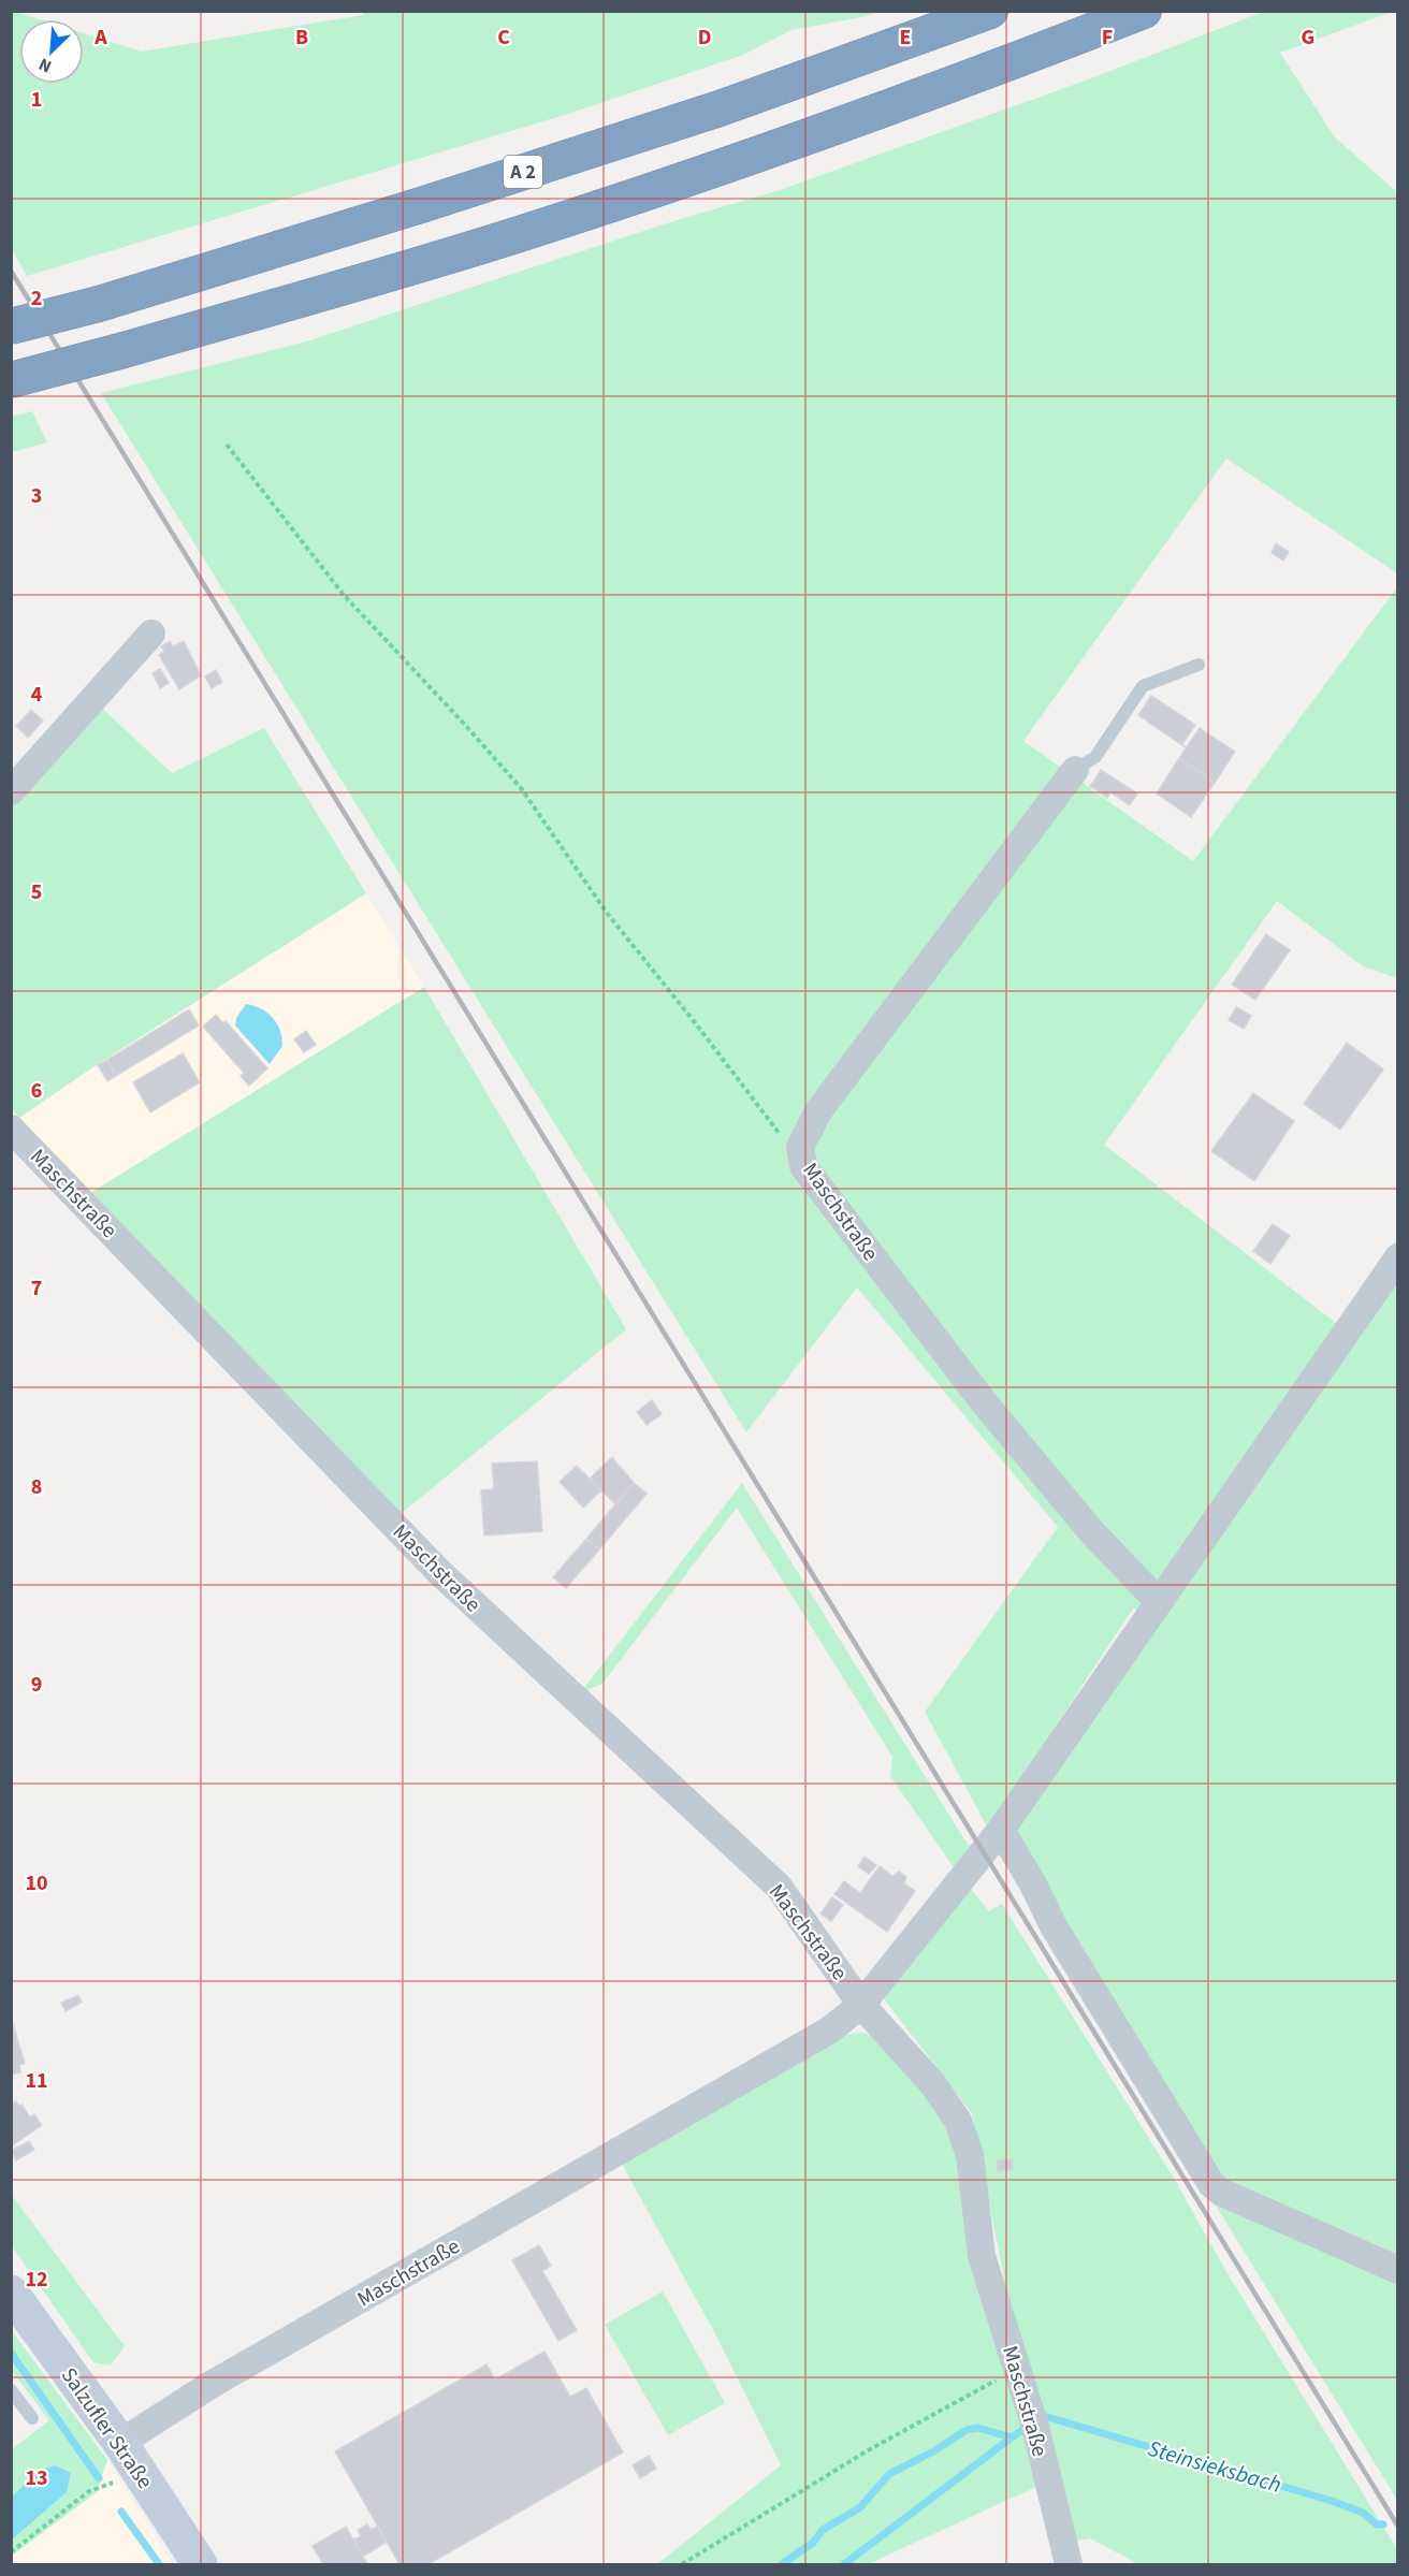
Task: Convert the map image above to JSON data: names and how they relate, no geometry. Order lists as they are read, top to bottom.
{
  "streets": {
    "highway": ["A 2"],
    "main road": ["Salzufler Straße"],
    "street": ["Maschstraße"]
  },
  "crossings": [
    ["Maschstraße", "Salzufler Straße"]
  ],
  "water": ["Steinsieksbach"],
  "north": "bottom left",
  "grid": {
    "columns": [
      "A",
      "B",
      "C",
      "D",
      "E",
      "F",
      "G"
    ],
    "rows": [
      "1",
      "2",
      "3",
      "4",
      "5",
      "6",
      "7",
      "8",
      "9",
      "10",
      "11",
      "12",
      "13"
    ]
  }
}
